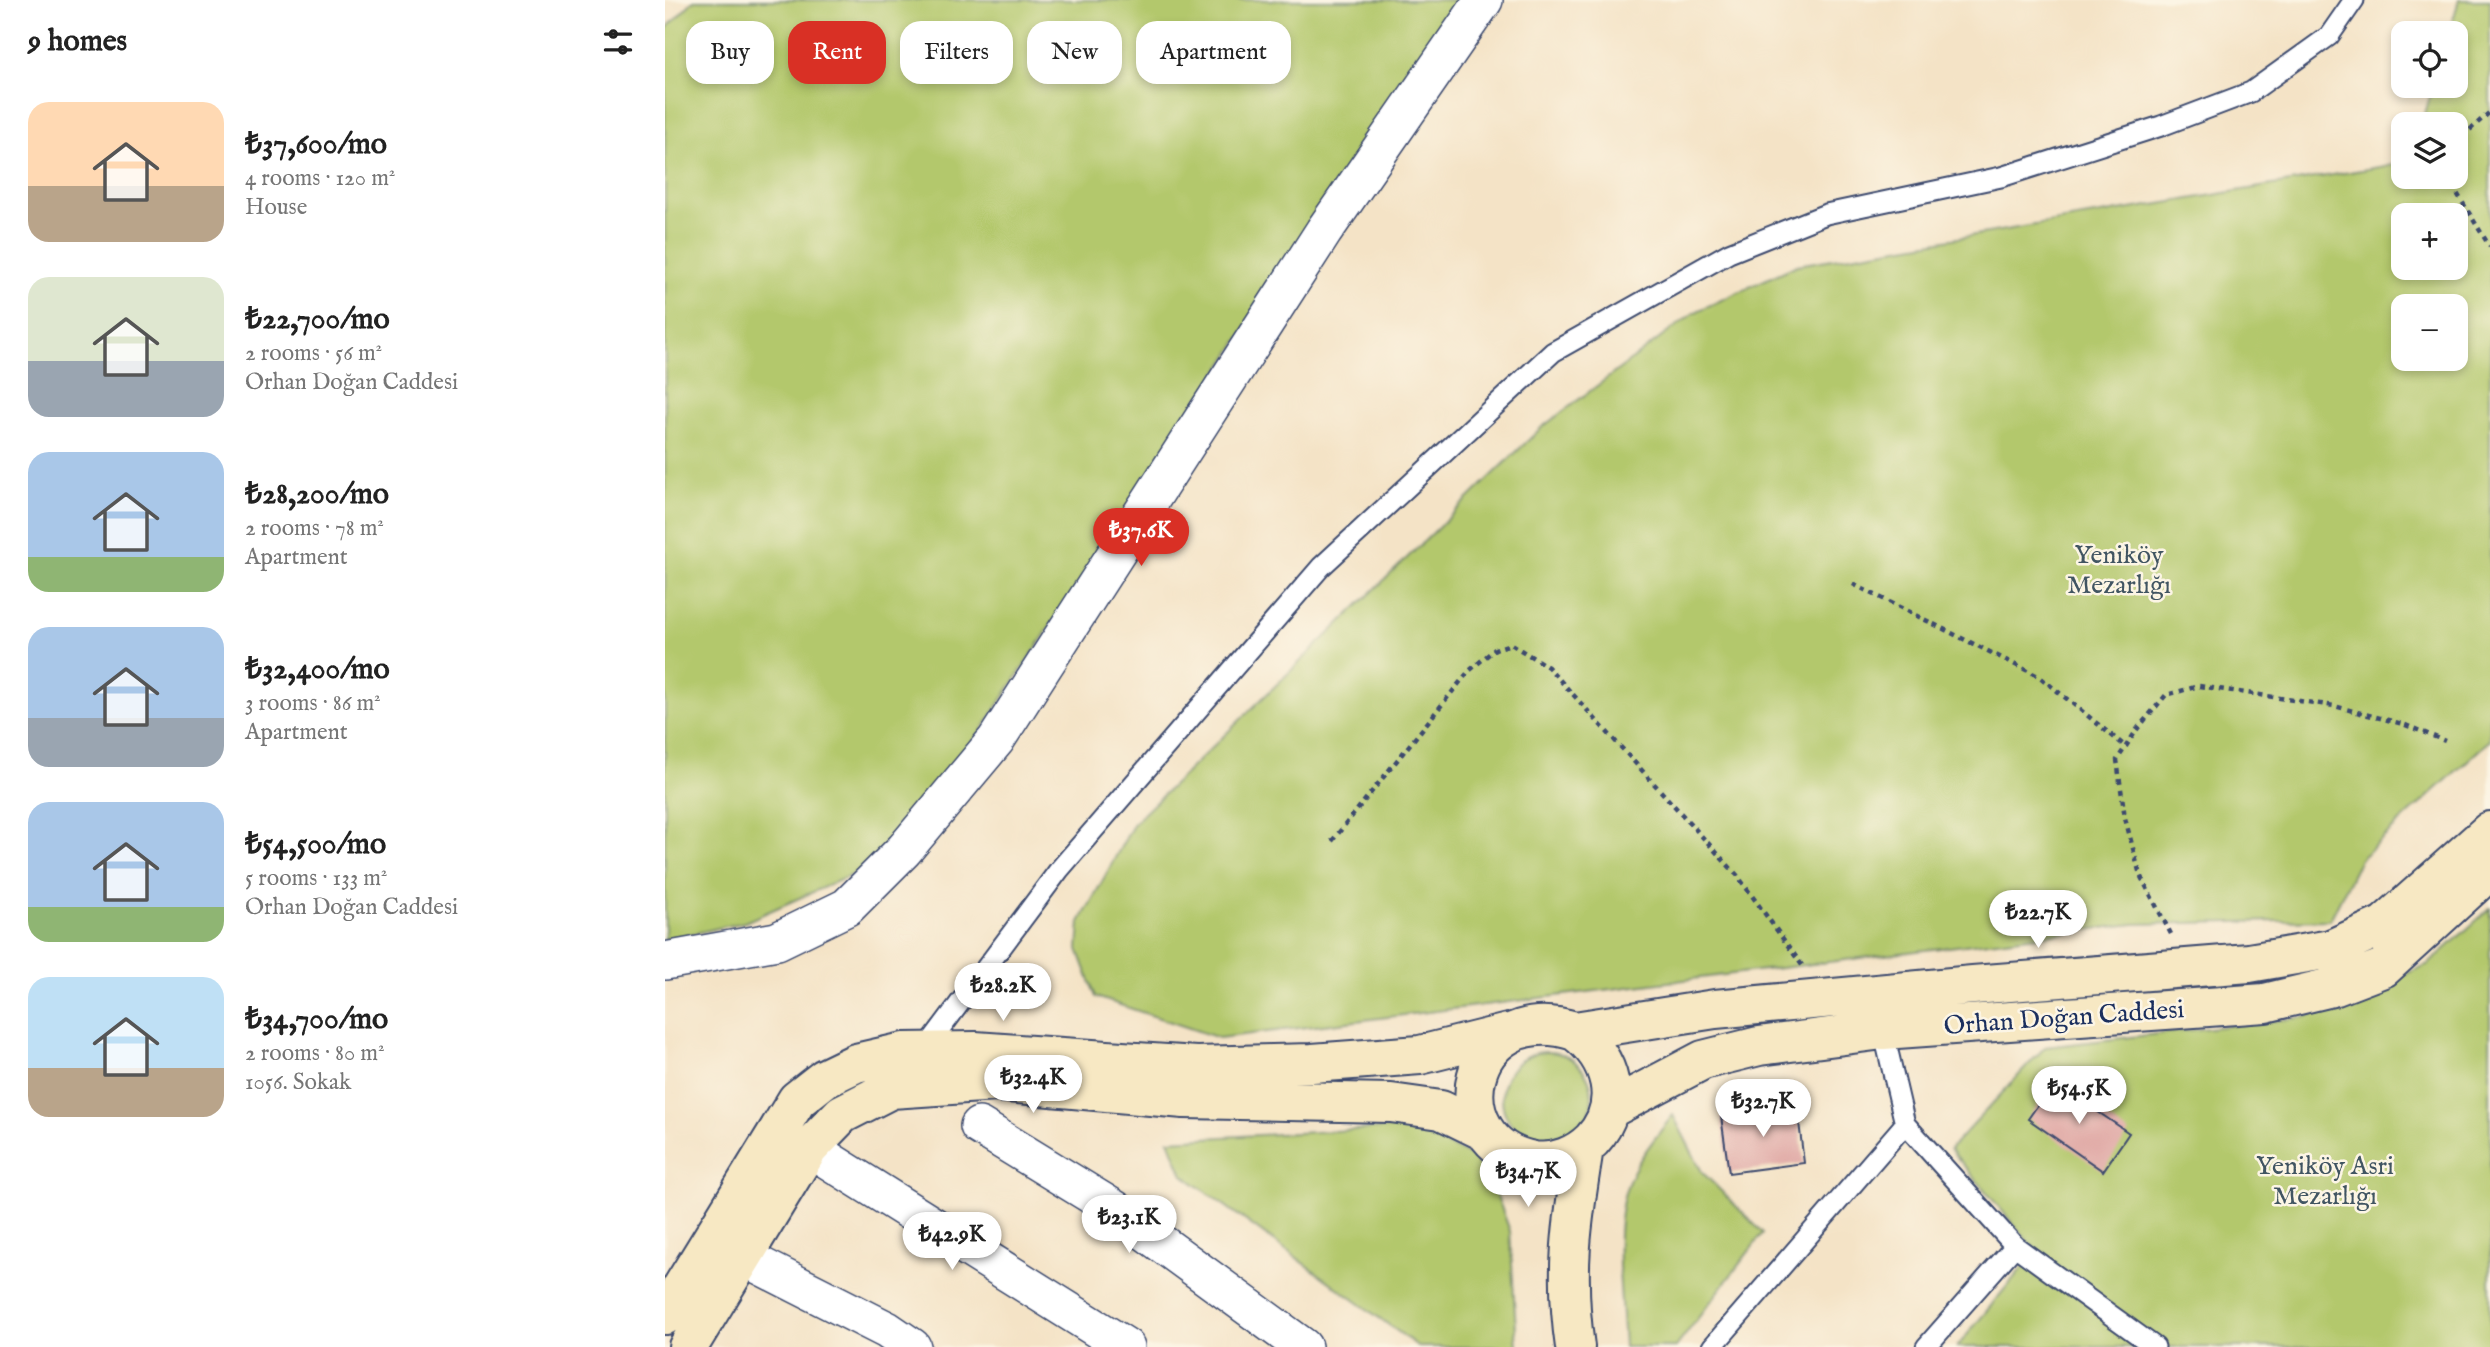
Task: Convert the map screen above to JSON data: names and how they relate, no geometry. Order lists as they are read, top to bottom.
{
  "streets": {
    "main road": ["Orhan Doğan Caddesi"]
  },
  "parks": ["Yeniköy Mezarlığı", "Yeniköy Asri Mezarlığı"],
  "page": {
    "heading": "9 homes",
    "map_buttons": ["+", "−"],
    "chip": [
      "Buy",
      "Rent",
      "Filters",
      "New",
      "Apartment"
    ],
    "list": [
      {
        "name": "₺37,600/mo",
        "note": "4 rooms · 120 m² · House"
      },
      {
        "name": "₺22,700/mo",
        "note": "2 rooms · 56 m² · Orhan Doğan Caddesi"
      },
      {
        "name": "₺28,200/mo",
        "note": "2 rooms · 78 m² · Apartment"
      },
      {
        "name": "₺32,400/mo",
        "note": "3 rooms · 86 m² · Apartment"
      },
      {
        "name": "₺54,500/mo",
        "note": "5 rooms · 133 m² · Orhan Doğan Caddesi"
      },
      {
        "name": "₺34,700/mo",
        "note": "2 rooms · 80 m² · 1056. Sokak"
      }
    ],
    "price": [
      "₺37.6K",
      "₺22.7K",
      "₺28.2K",
      "₺32.4K",
      "₺54.5K",
      "₺32.7K",
      "₺34.7K",
      "₺23.1K",
      "₺42.9K"
    ]
  }
}
